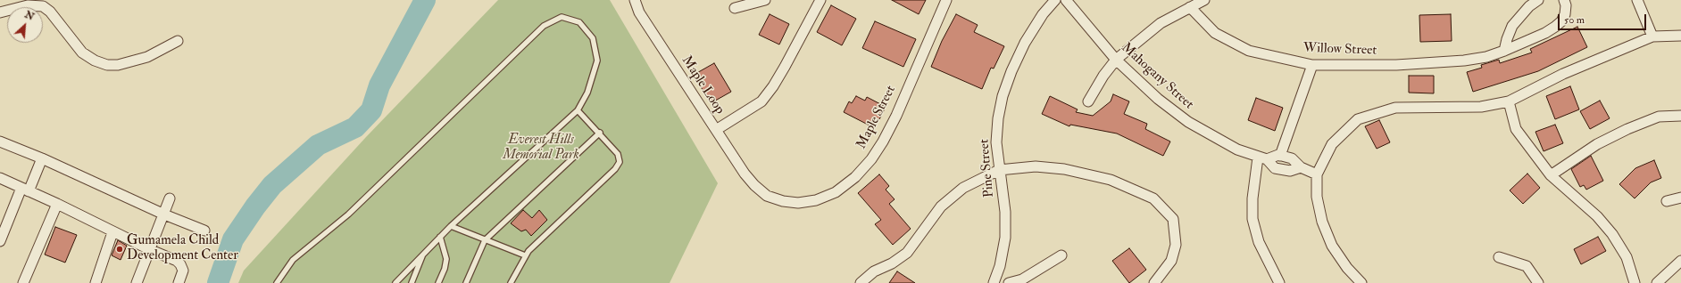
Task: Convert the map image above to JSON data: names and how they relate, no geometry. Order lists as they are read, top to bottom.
{
  "streets": {
    "street": [
      "Willow Street",
      "Mahogany Street",
      "Maple Loop",
      "Maple Street",
      "Pine Street"
    ]
  },
  "crossings": [
    ["Maple Loop", "Maple Street"]
  ],
  "parks": ["Everest Hills Memorial Park"],
  "places": ["Gumamela Child Development Center"],
  "scale_bar": "50 m",
  "north": "top right"
}
